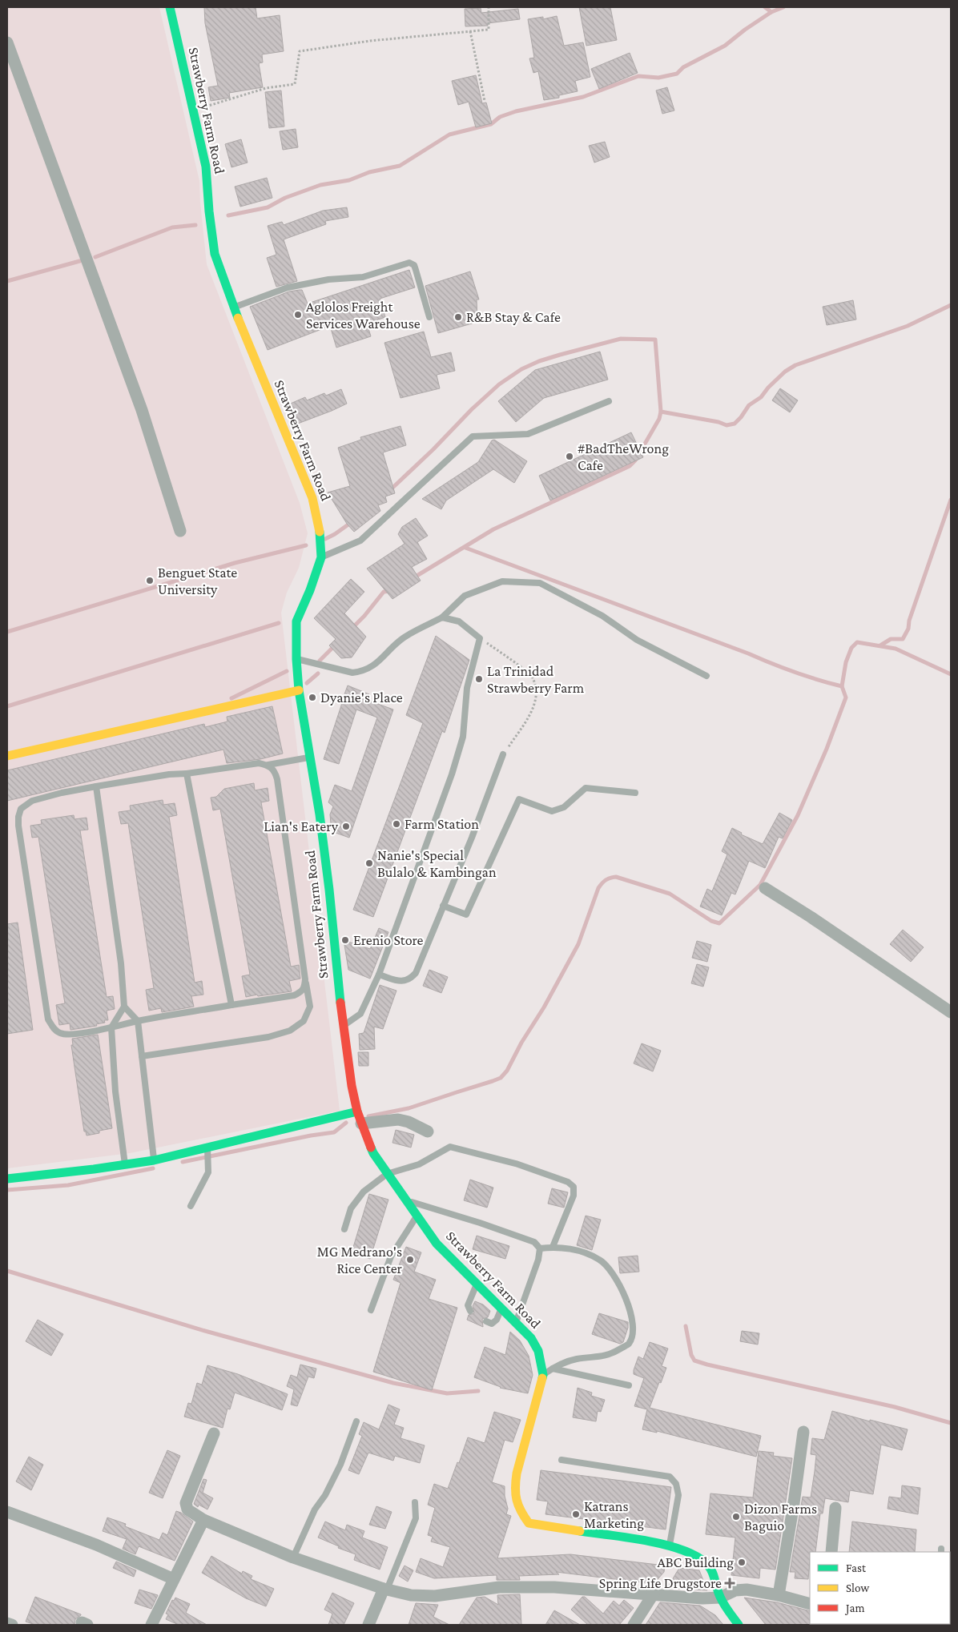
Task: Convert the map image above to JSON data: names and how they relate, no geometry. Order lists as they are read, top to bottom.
{
  "streets": {
    "street": ["Strawberry Farm Road"]
  },
  "places": {
    "other": [
      "Aglolos Freight Services Warehouse",
      "R&B Stay & Cafe",
      "#BadTheWrong Cafe",
      "Benguet State University",
      "La Trinidad Strawberry Farm",
      "Dyanie's Place",
      "Farm Station",
      "Lian's Eatery",
      "Nanie's Special Bulalo & Kambingan",
      "Erenio Store",
      "MG Medrano's Rice Center",
      "Katrans Marketing",
      "Dizon Farms Baguio",
      "ABC Building"
    ],
    "health": ["Spring Life Drugstore"]
  },
  "legend": ["Fast", "Slow", "Jam"]
}
